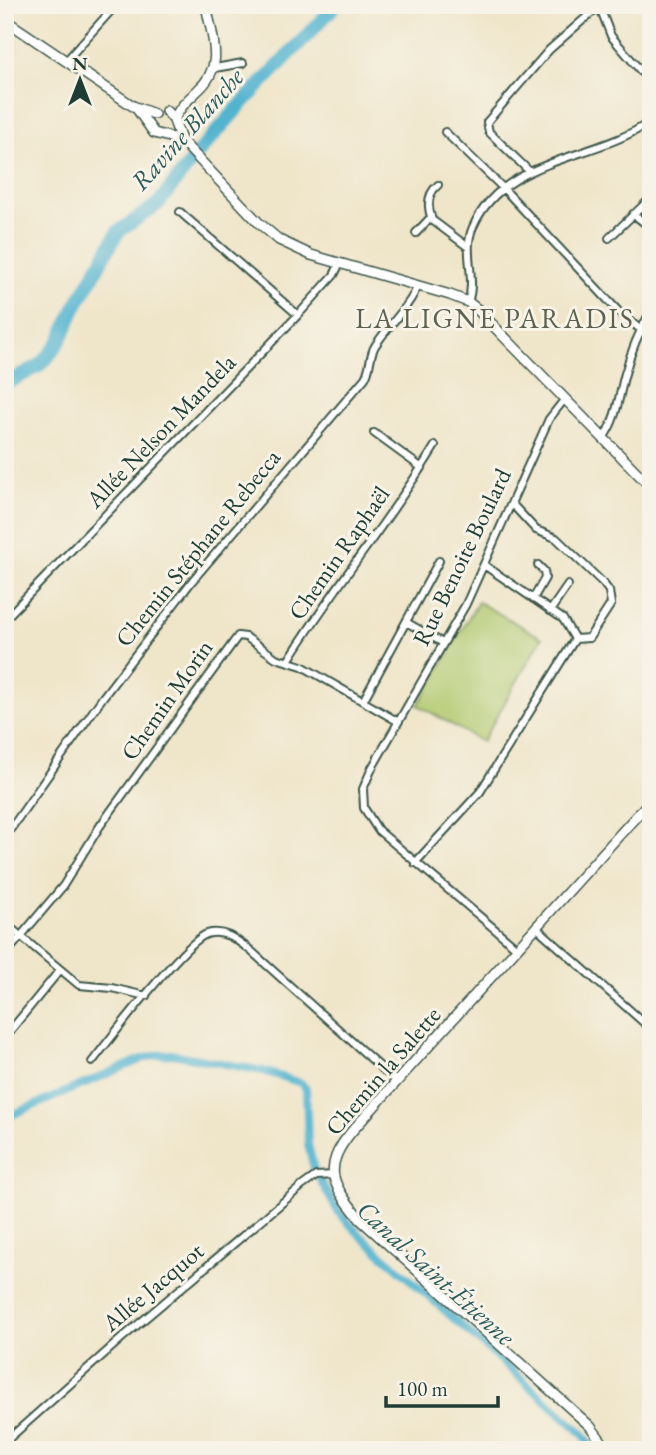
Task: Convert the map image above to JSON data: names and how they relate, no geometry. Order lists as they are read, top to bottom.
{
  "streets": {
    "street": [
      "Allée Nelson Mandela",
      "Chemin Stéphane Rebecca",
      "Chemin Raphaël",
      "Rue Benoite Boulard",
      "Chemin Morin",
      "Chemin la Salette",
      "Allée Jacquot"
    ]
  },
  "crossings": [
    ["Chemin Raphaël", "Chemin Morin"],
    ["Rue Benoite Boulard", "Chemin Morin"],
    ["Chemin la Salette", "Allée Jacquot"]
  ],
  "districts": ["LA LIGNE PARADIS"],
  "water": ["Ravine Blanche", "Canal Saint-Étienne"],
  "scale_bar": "100 m",
  "north": "top"
}
